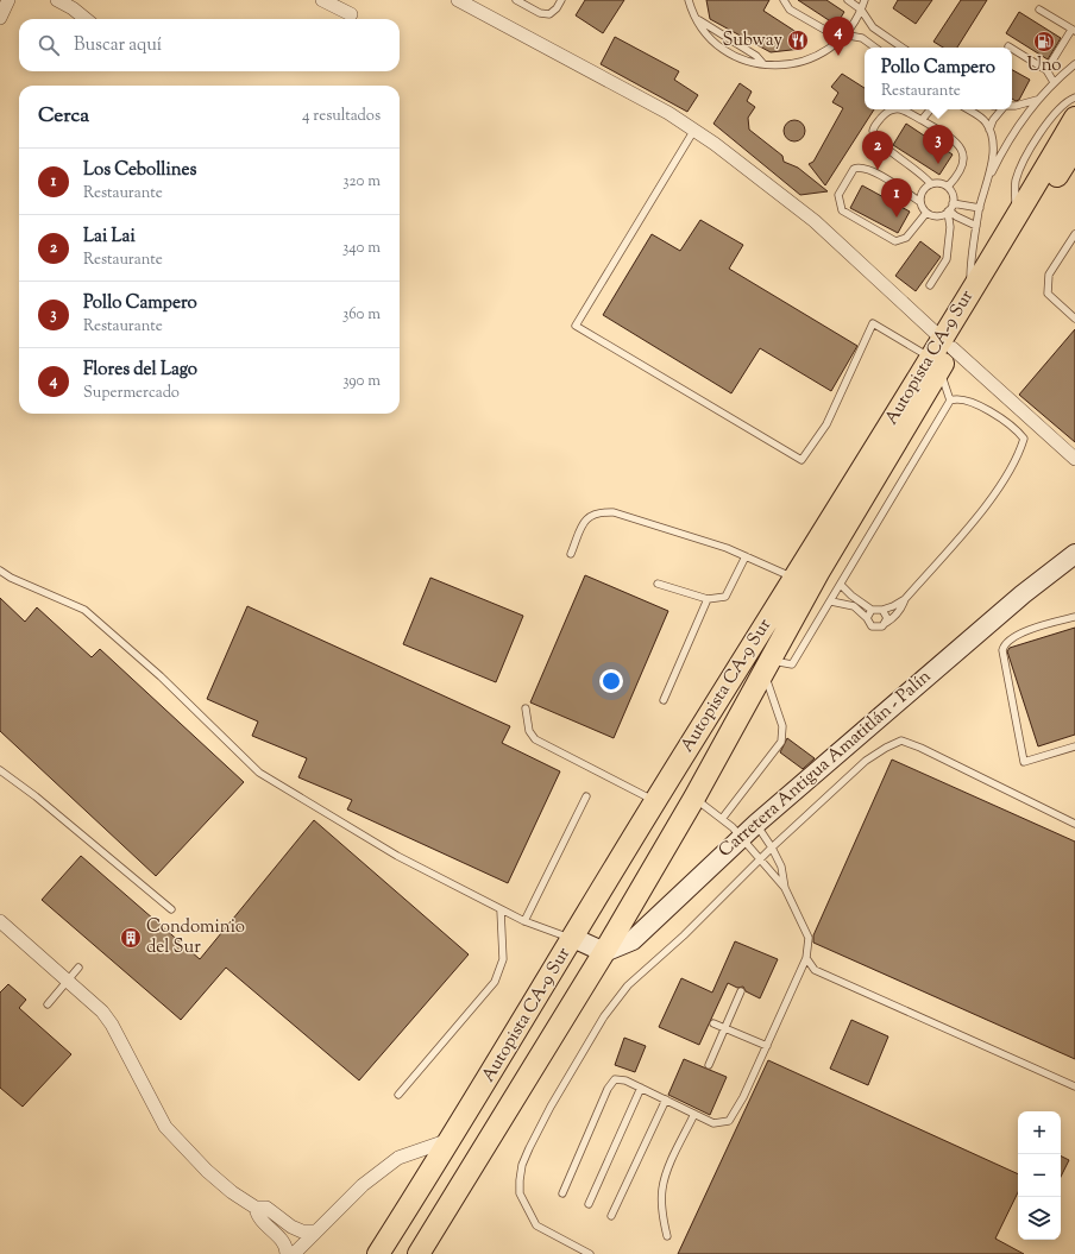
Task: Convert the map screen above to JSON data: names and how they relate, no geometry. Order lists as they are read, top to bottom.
{
  "streets": {
    "highway": ["Autopista CA-9 Sur"],
    "main road": ["Carretera Antigua Amatitlán - Palín"]
  },
  "crossings": [
    ["Autopista CA-9 Sur", "Carretera Antigua Amatitlán - Palín"]
  ],
  "places": {
    "restaurant": ["Subway"],
    "fuel station": ["Uno"],
    "building": ["Condominio del Sur"]
  },
  "page": {
    "pins": [
      "4",
      "3",
      "2",
      "1"
    ],
    "search": "Buscar aquí",
    "popup": ["Pollo Campero", "Restaurante"],
    "heading": ["Cerca", "4 resultados"],
    "list": [
      {
        "mark": "1",
        "name": "Los Cebollines",
        "note": "Restaurante",
        "value": "320 m"
      },
      {
        "mark": "2",
        "name": "Lai Lai",
        "note": "Restaurante",
        "value": "340 m"
      },
      {
        "mark": "3",
        "name": "Pollo Campero",
        "note": "Restaurante",
        "value": "360 m"
      },
      {
        "mark": "4",
        "name": "Flores del Lago",
        "note": "Supermercado",
        "value": "390 m"
      }
    ],
    "map_buttons": ["+", "−"]
  }
}
